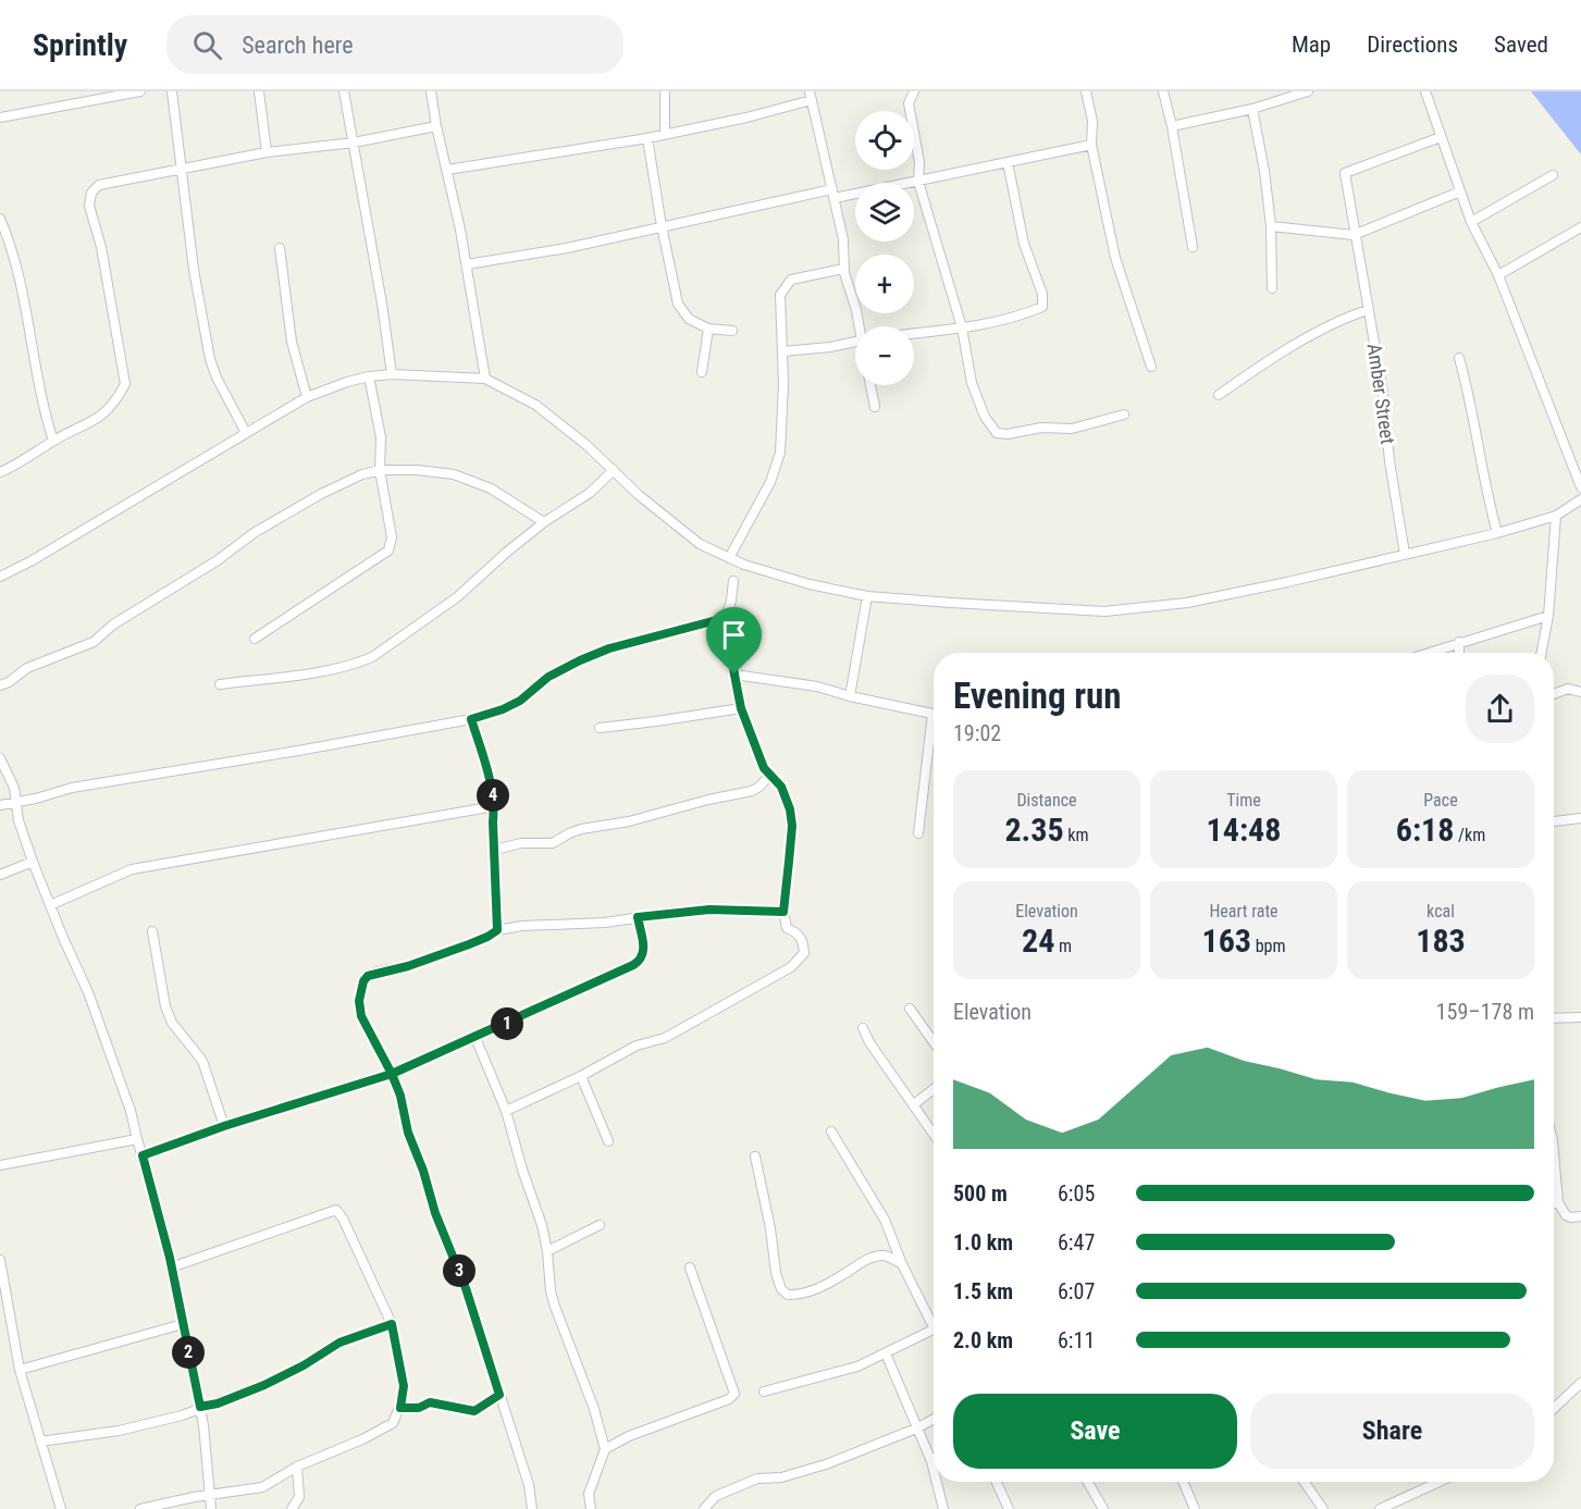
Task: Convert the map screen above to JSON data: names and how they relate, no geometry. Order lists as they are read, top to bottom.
{
  "streets": {
    "street": ["Amber Street"]
  },
  "page": {
    "header": "Sprintly",
    "search": "Search here",
    "nav": ["Map", "Directions", "Saved"],
    "map_buttons": ["+", "−"],
    "heading": ["Evening run", "19:02"],
    "stats": [
      ["Distance", "2.35 km"],
      ["Time", "14:48"],
      ["Pace", "6:18 /km"],
      ["Elevation", "24 m"],
      ["Heart rate", "163 bpm"],
      ["kcal", "183"]
    ],
    "pins": [
      "4",
      "1",
      "3",
      "2"
    ],
    "chart": ["Elevation", "159–178 m"],
    "list": [
      {
        "name": "500 m",
        "note": "6:05"
      },
      {
        "name": "1.0 km",
        "note": "6:47"
      },
      {
        "name": "1.5 km",
        "note": "6:07"
      },
      {
        "name": "2.0 km",
        "note": "6:11"
      }
    ],
    "buttons": ["Save", "Share"]
  }
}
